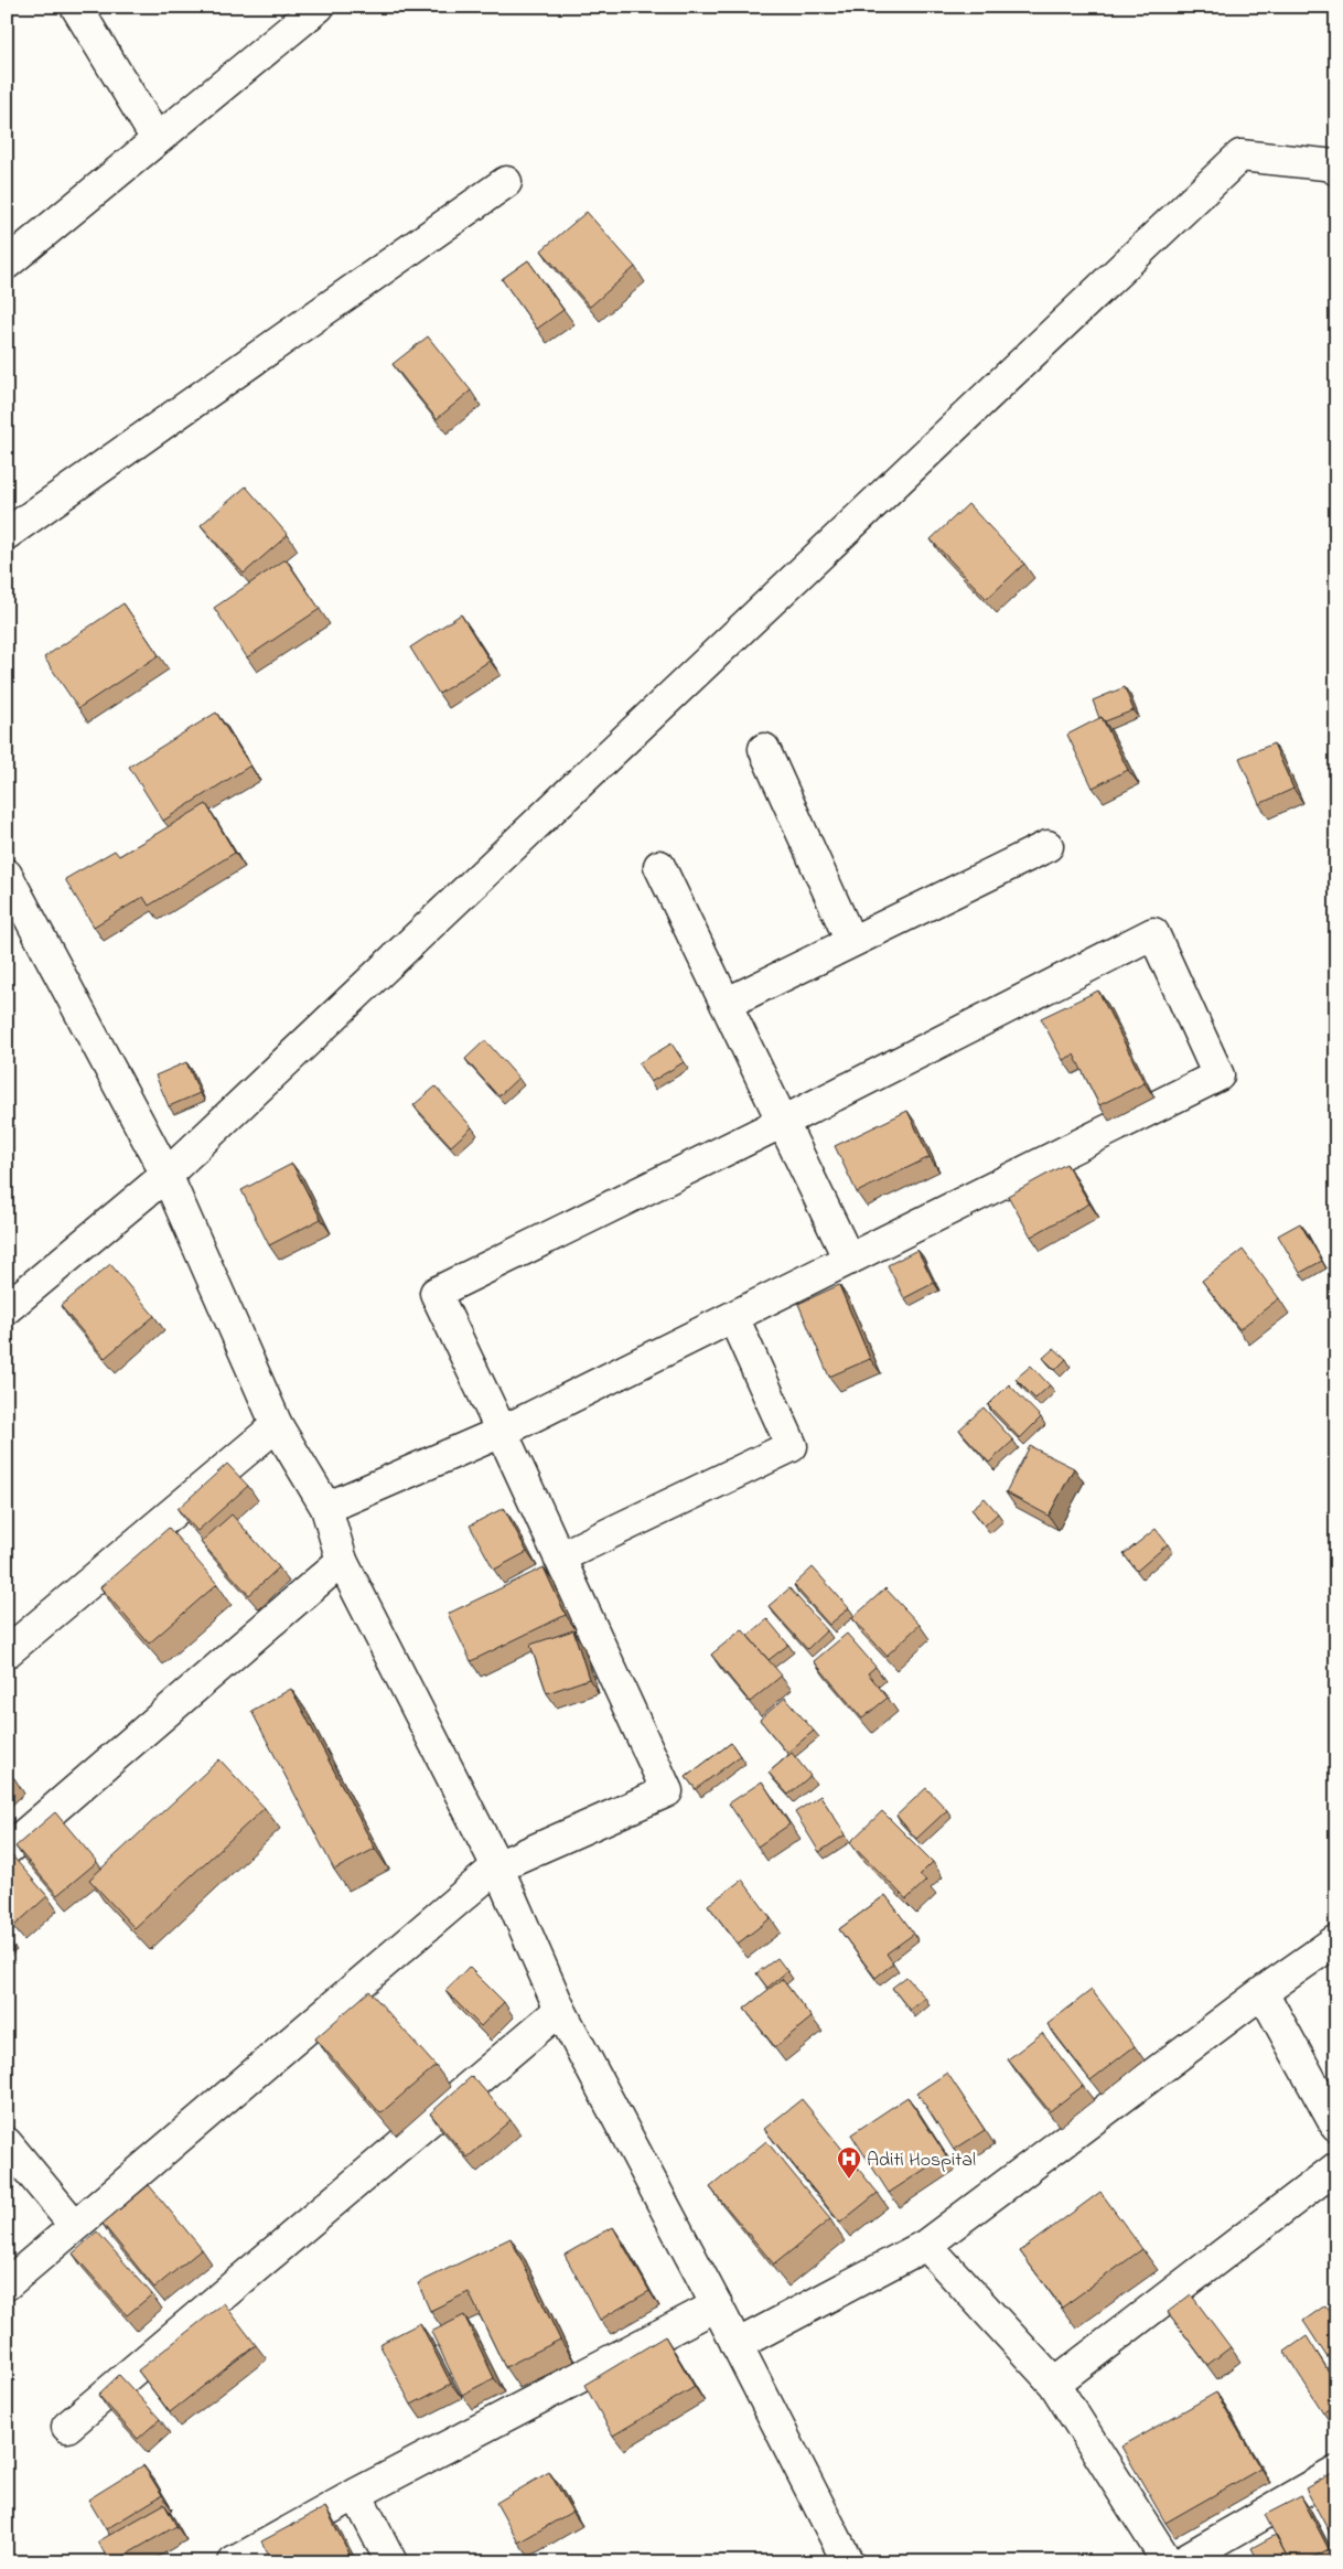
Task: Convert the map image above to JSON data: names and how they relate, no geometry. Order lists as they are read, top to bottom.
{
  "places": {
    "hospital": ["Aditi Hospital"]
  }
}
